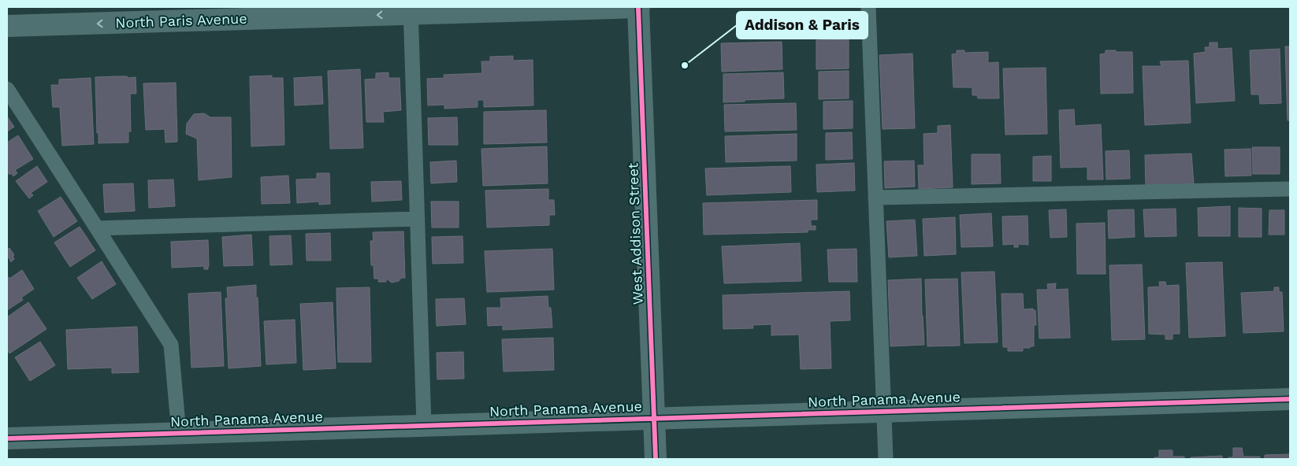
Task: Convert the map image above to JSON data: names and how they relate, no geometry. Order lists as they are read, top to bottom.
{
  "streets": {
    "street": ["North Paris Avenue", "West Addison Street", "North Panama Avenue"]
  },
  "crossings": [
    ["North Paris Avenue", "West Addison Street"],
    ["West Addison Street", "North Panama Avenue"]
  ],
  "one_way": ["North Paris Avenue"],
  "places": ["Addison & Paris"]
}
